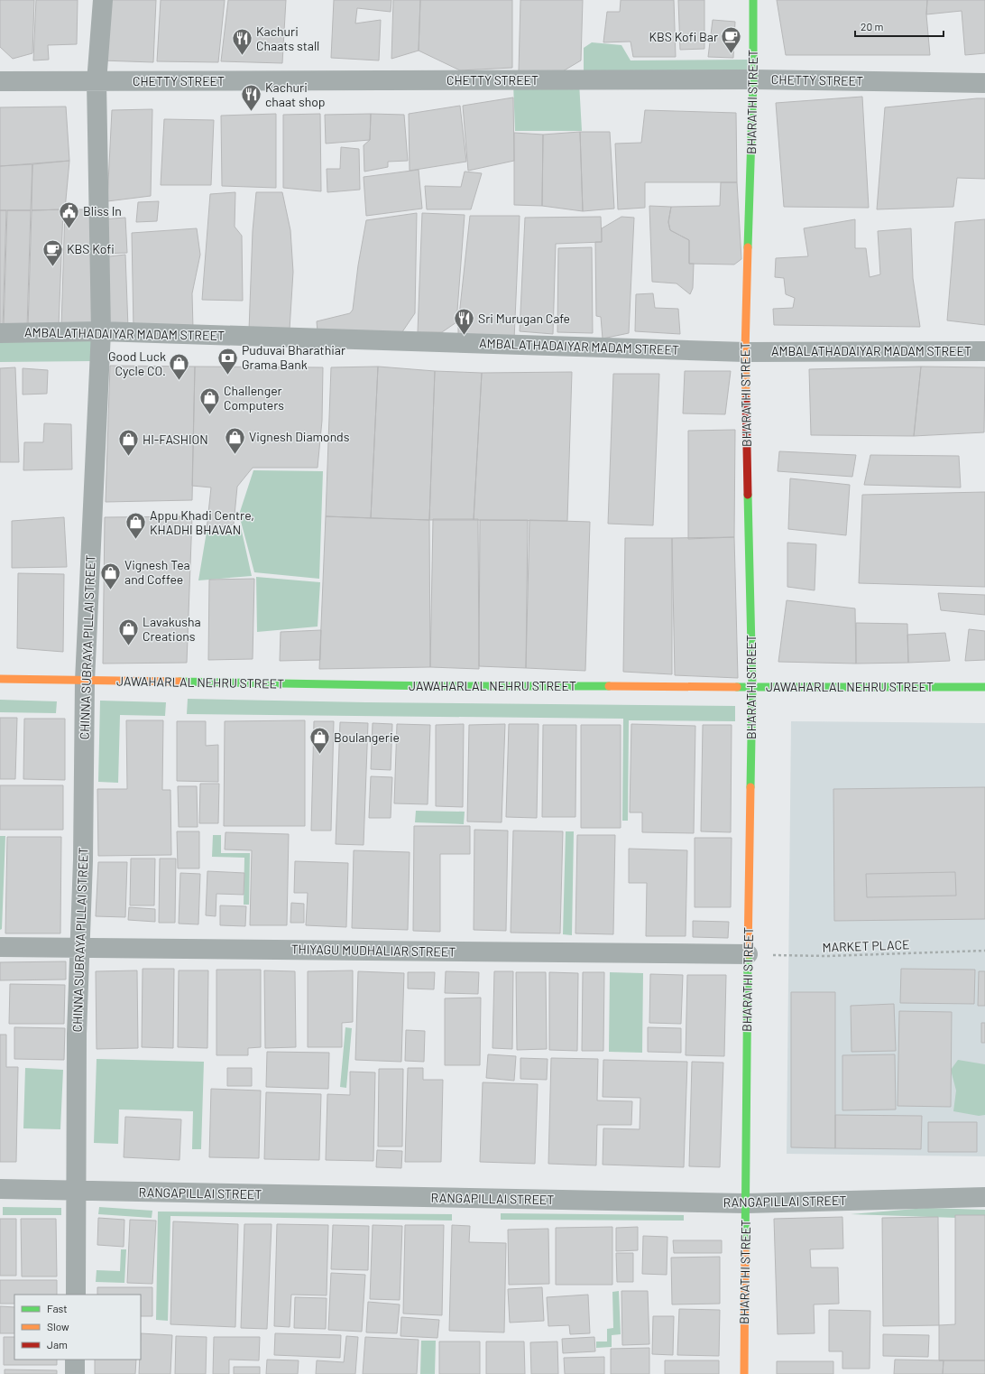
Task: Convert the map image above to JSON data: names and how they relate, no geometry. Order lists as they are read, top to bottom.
{
  "streets": {
    "street": [
      "CHETTY STREET",
      "BHARATHI STREET",
      "AMBALATHADAIYAR MADAM STREET",
      "CHINNA SUBRAYA PILLAI STREET",
      "JAWAHARLAL NEHRU STREET",
      "THIYAGU MUDHALIAR STREET",
      "RANGAPILLAI STREET"
    ],
    "path": ["MARKET PLACE"]
  },
  "crossings": [
    ["CHETTY STREET", "BHARATHI STREET"],
    ["CHETTY STREET", "CHINNA SUBRAYA PILLAI STREET"],
    ["BHARATHI STREET", "AMBALATHADAIYAR MADAM STREET"],
    ["BHARATHI STREET", "JAWAHARLAL NEHRU STREET"],
    ["BHARATHI STREET", "MARKET PLACE"],
    ["BHARATHI STREET", "THIYAGU MUDHALIAR STREET"],
    ["BHARATHI STREET", "RANGAPILLAI STREET"],
    ["AMBALATHADAIYAR MADAM STREET", "CHINNA SUBRAYA PILLAI STREET"],
    ["CHINNA SUBRAYA PILLAI STREET", "JAWAHARLAL NEHRU STREET"],
    ["CHINNA SUBRAYA PILLAI STREET", "THIYAGU MUDHALIAR STREET"],
    ["CHINNA SUBRAYA PILLAI STREET", "RANGAPILLAI STREET"],
    ["MARKET PLACE", "THIYAGU MUDHALIAR STREET"]
  ],
  "places": {
    "cafe": ["KBS Kofi Bar", "KBS Kofi"],
    "restaurant": ["Kachuri Chaats stall", "Kachuri chaat shop", "Sri Murugan Cafe"],
    "public building": ["Bliss In"],
    "bank": ["Puduvai Bharathiar Grama Bank"],
    "shop": [
      "Good Luck Cycle CO.",
      "Challenger Computers",
      "Vignesh Diamonds",
      "HI-FASHION",
      "Appu Khadi Centre, KHADHI BHAVAN",
      "Vignesh Tea and Coffee",
      "Lavakusha Creations",
      "Boulangerie"
    ]
  },
  "legend": ["Fast", "Slow", "Jam"],
  "scale_bar": "20 m"
}
